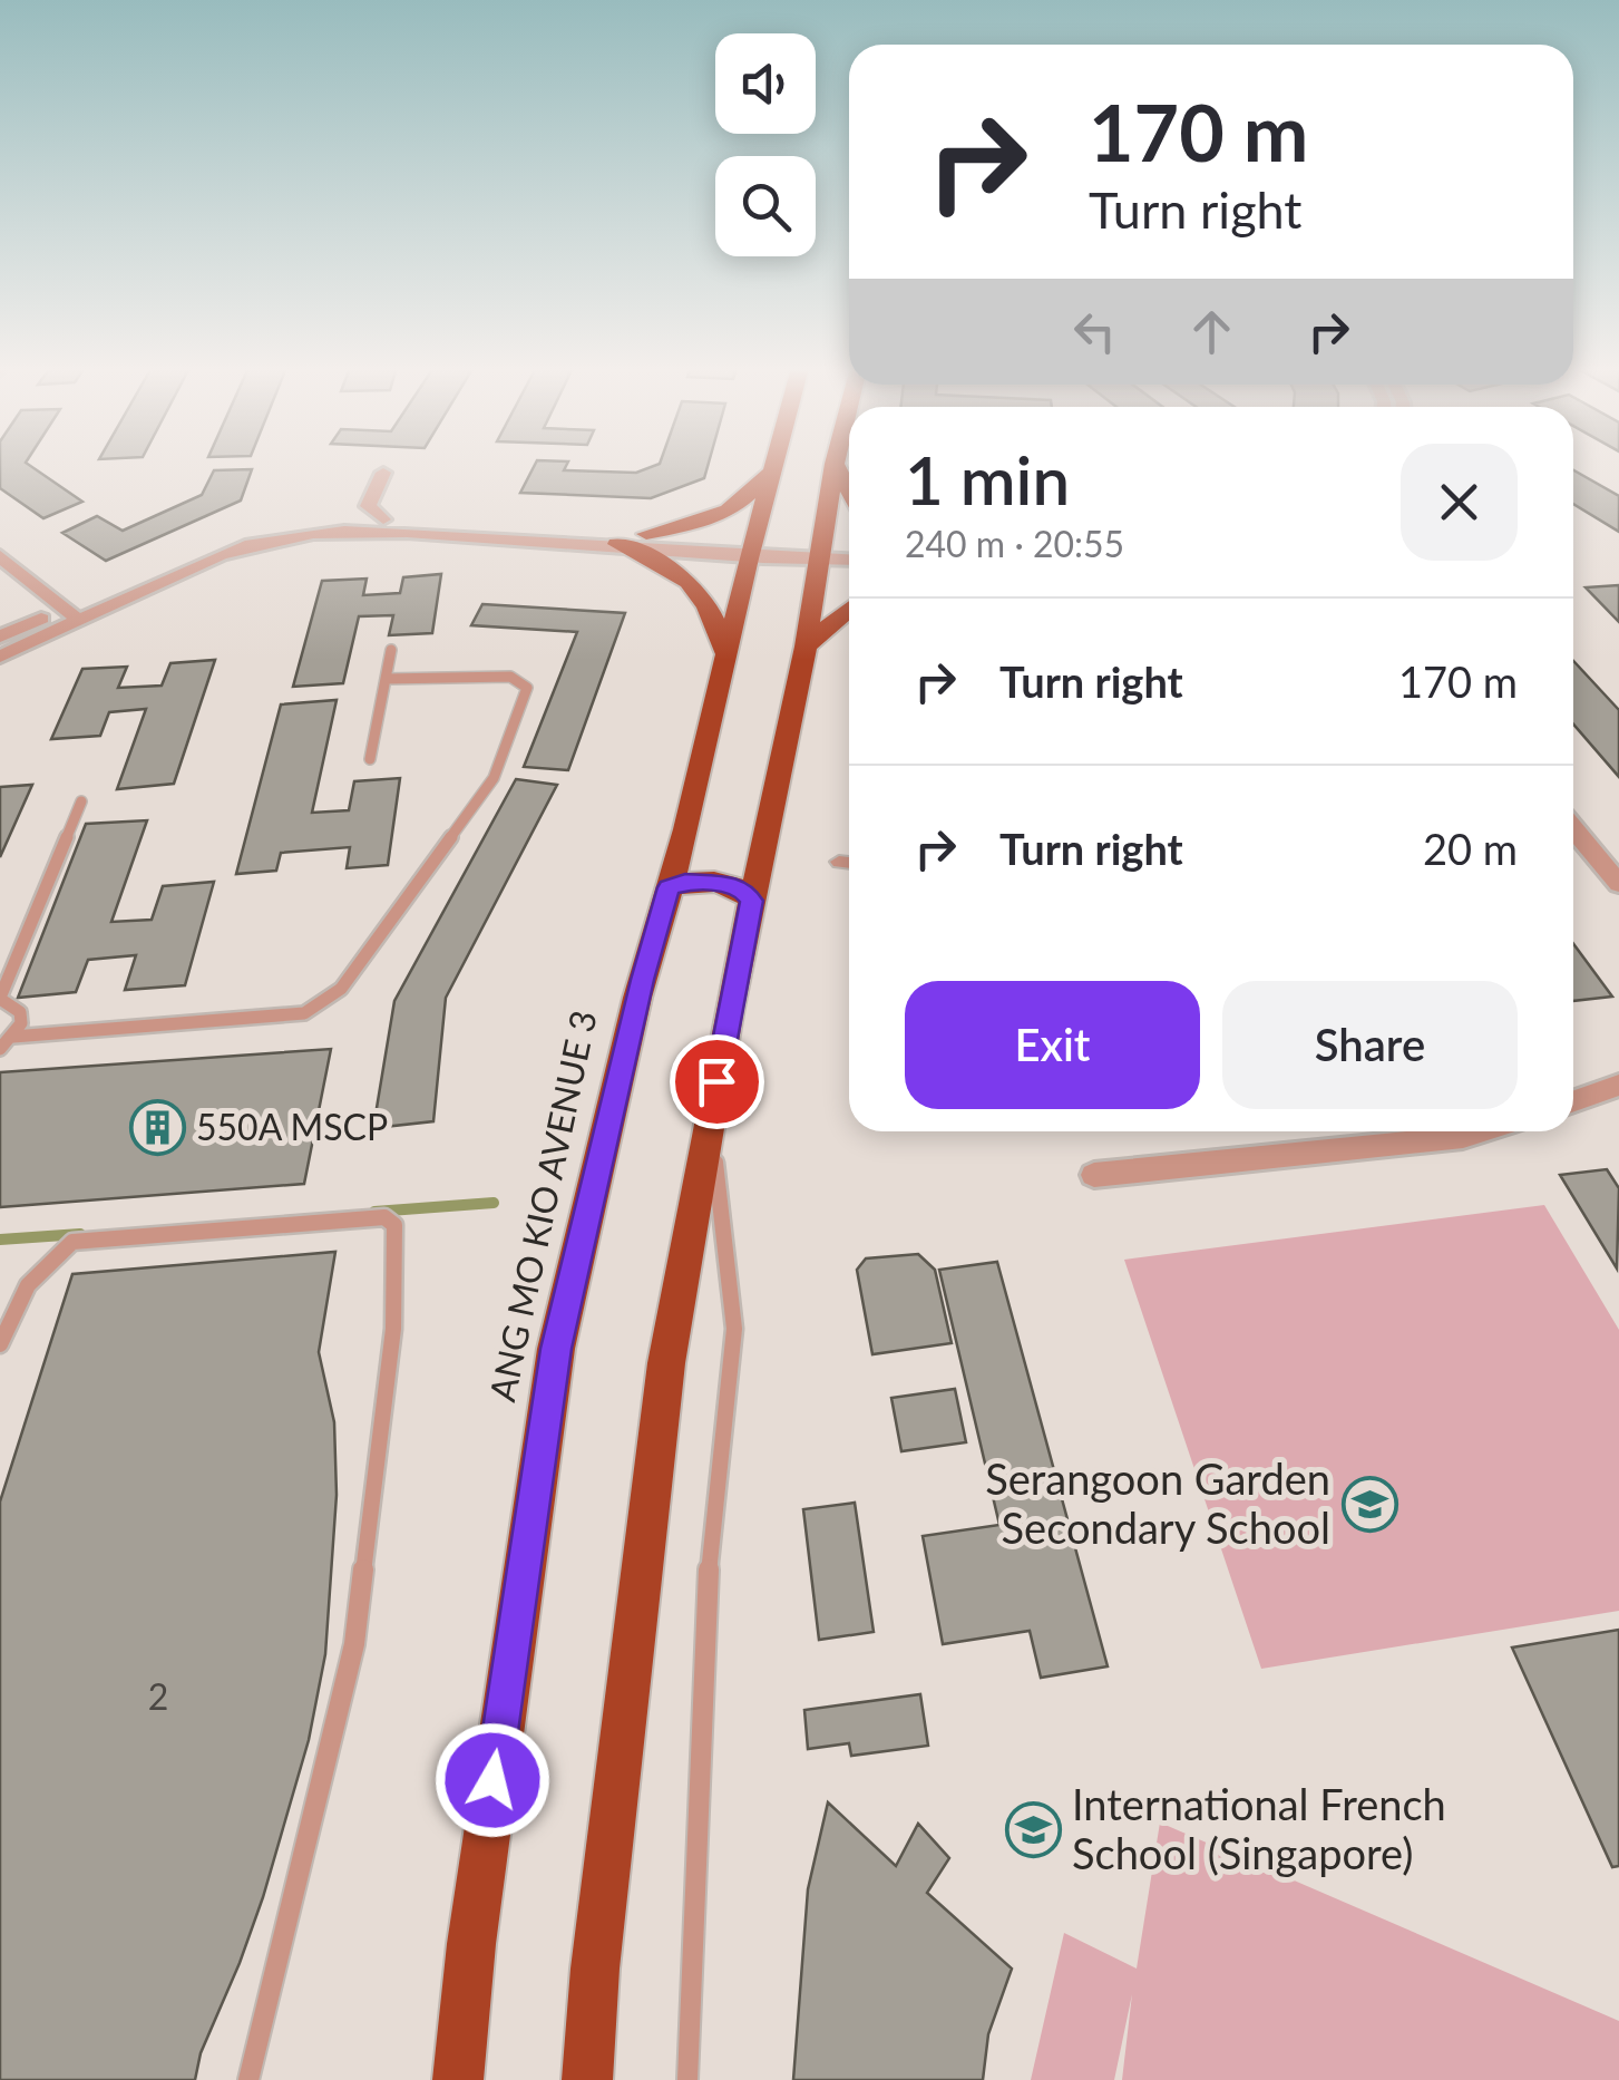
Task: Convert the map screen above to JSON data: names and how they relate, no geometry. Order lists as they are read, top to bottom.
{
  "streets": {
    "highway": ["ANG MO KIO AVENUE 3"]
  },
  "places": {
    "building": ["550A MSCP"],
    "school or university": ["Serangoon Garden Secondary School", "International French School (Singapore)"]
  },
  "house_numbers": ["2"],
  "page": {
    "turn": ["170 m", "Turn right"],
    "heading": ["1 min", "240 m · 20:55"],
    "list": [
      {
        "name": "Turn right",
        "value": "170 m"
      },
      {
        "name": "Turn right",
        "value": "20 m"
      }
    ],
    "buttons": ["Exit", "Share"]
  }
}
